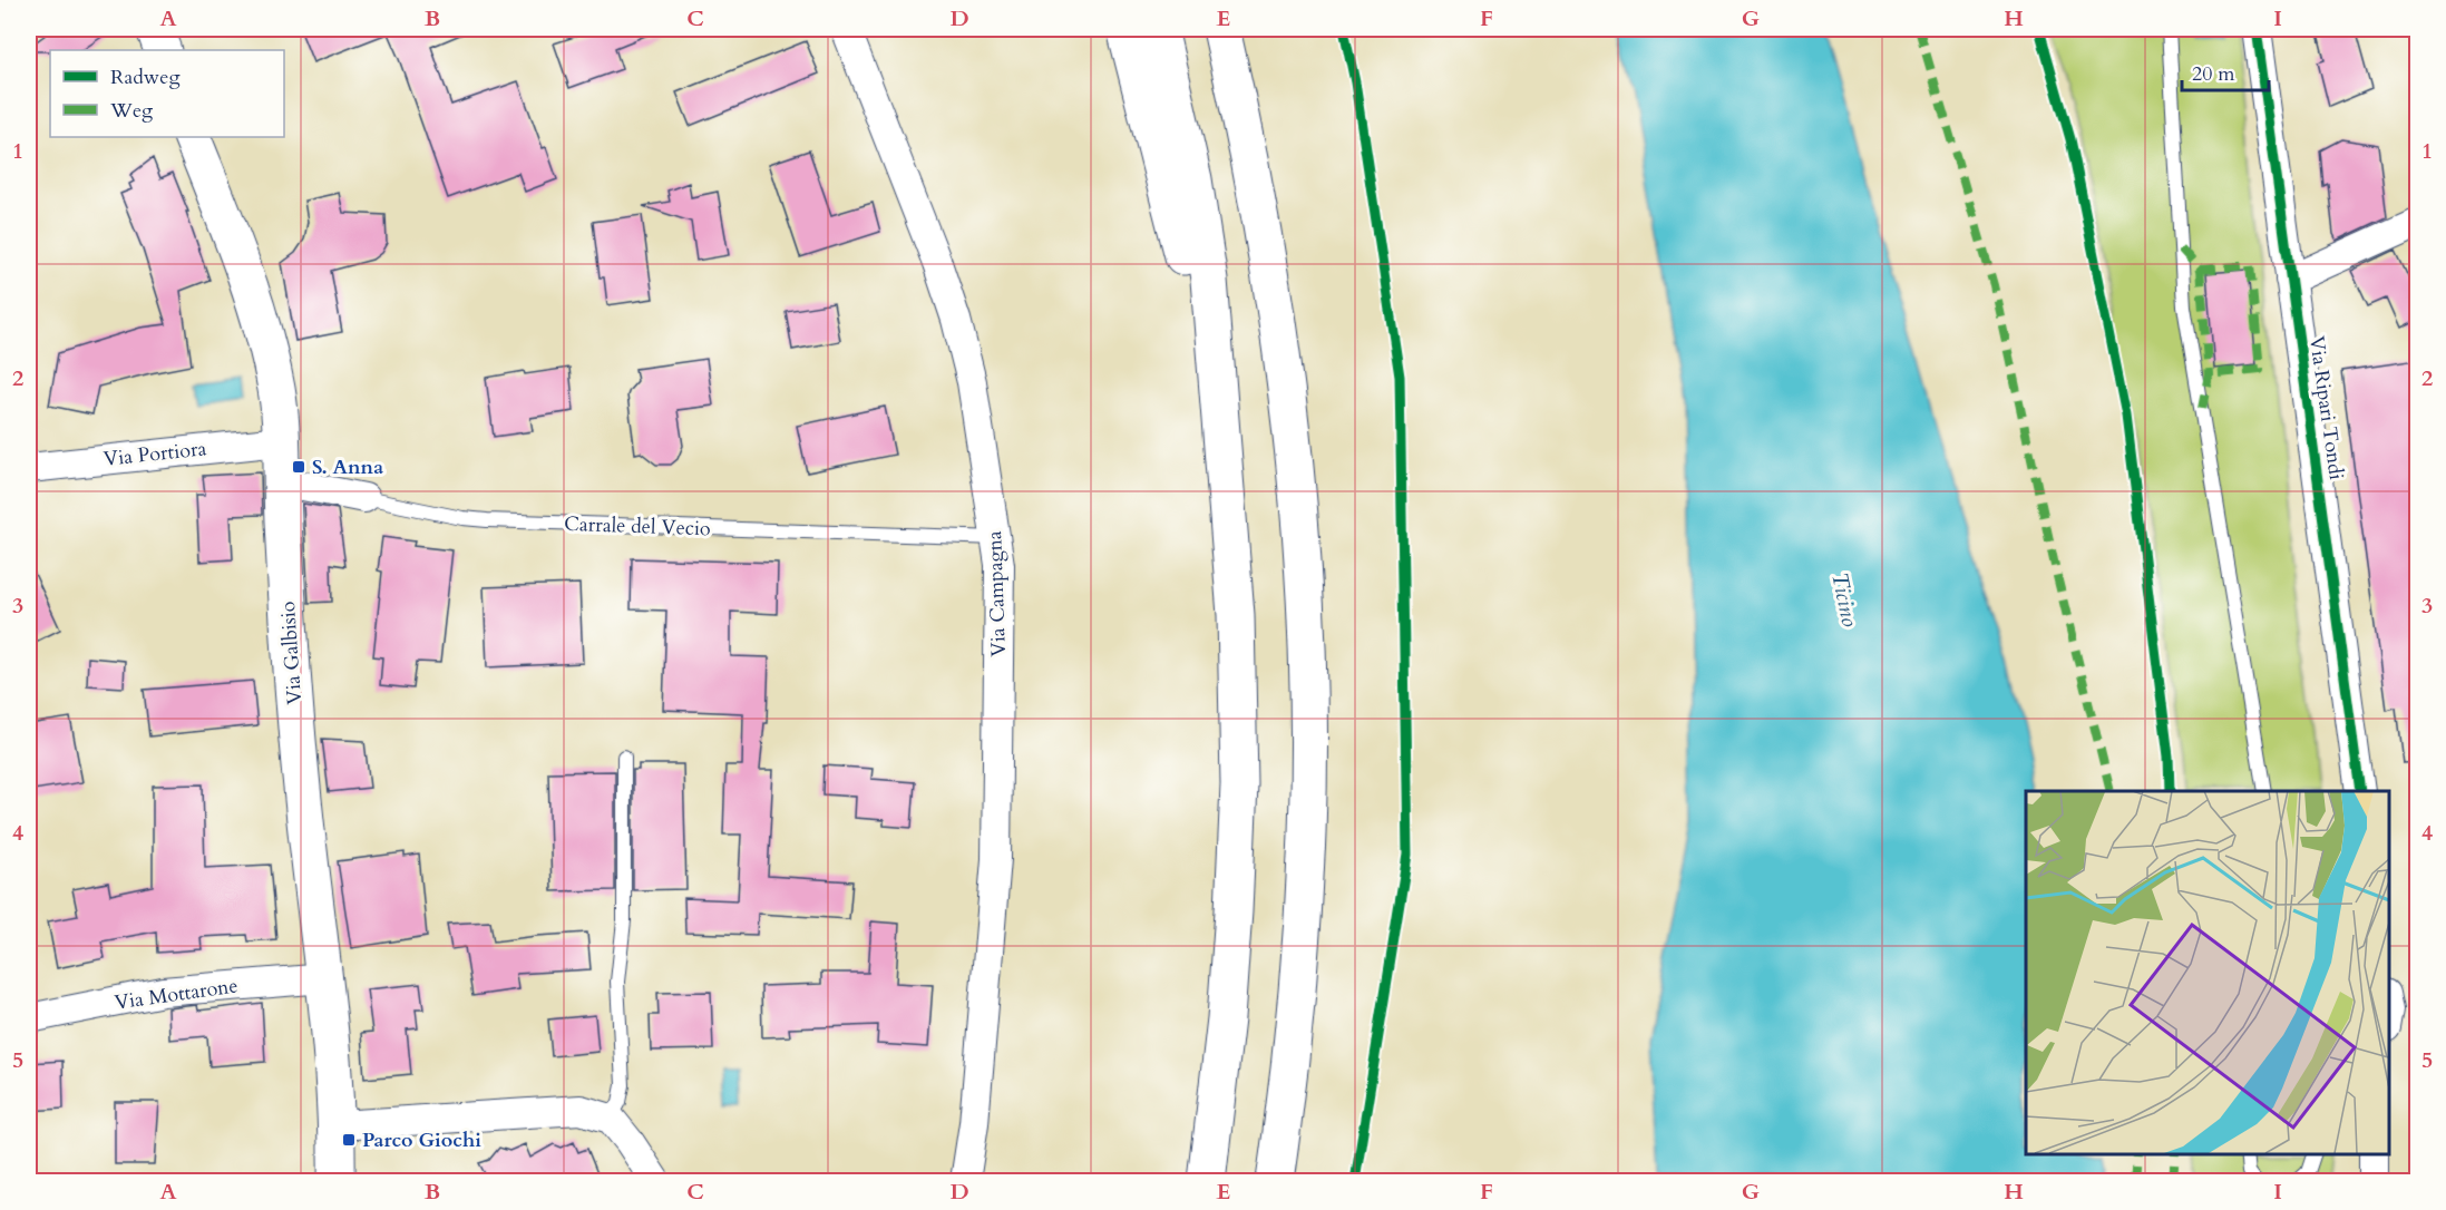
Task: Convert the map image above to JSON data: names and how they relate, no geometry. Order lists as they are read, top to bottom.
{
  "streets": {
    "main road": ["Via Galbisio"],
    "street": [
      "Via Ripari Tondi",
      "Via Portiora",
      "Carrale del Vecio",
      "Via Campagna",
      "Via Mottarone"
    ]
  },
  "crossings": [
    ["Via Portiora", "Via Galbisio"],
    ["Carrale del Vecio", "Via Campagna"],
    ["Carrale del Vecio", "Via Galbisio"],
    ["Via Galbisio", "Via Mottarone"]
  ],
  "water": ["Ticino"],
  "places": {
    "transit": ["S. Anna", "Parco Giochi"]
  },
  "legend": ["Radweg", "Weg"],
  "scale_bar": "20 m",
  "grid": {
    "columns": [
      "A",
      "B",
      "C",
      "D",
      "E",
      "F",
      "G",
      "H",
      "I"
    ],
    "rows": [
      "1",
      "2",
      "3",
      "4",
      "5"
    ]
  }
}
